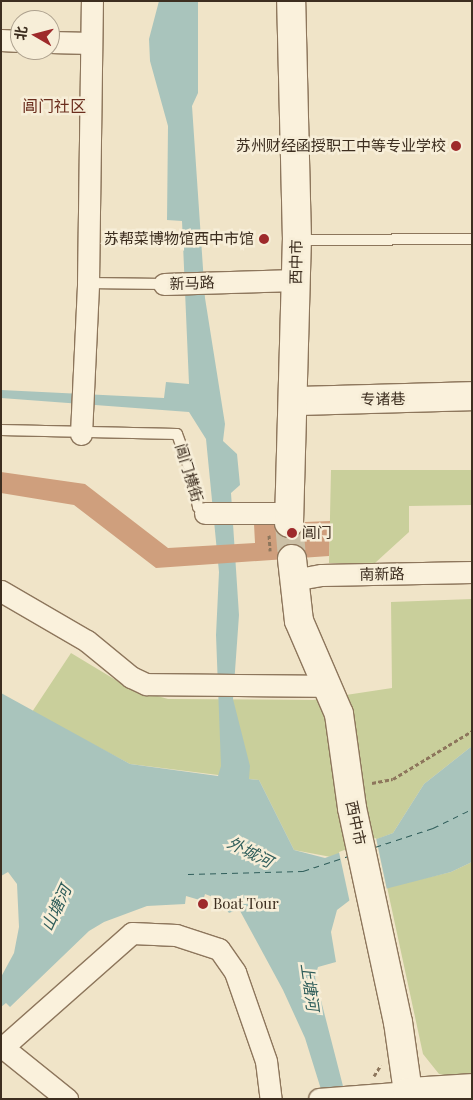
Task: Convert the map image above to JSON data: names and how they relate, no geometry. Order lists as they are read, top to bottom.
{
  "streets": {
    "main road": ["西中市", "专诸巷"],
    "street": ["新马路", "阊门横街", "南新路"]
  },
  "crossings": [
    ["西中市", "新马路"],
    ["西中市", "专诸巷"],
    ["西中市", "阊门横街"],
    ["西中市", "南新路"]
  ],
  "districts": ["阊门社区"],
  "water": ["外城河", "山塘河", "上塘河"],
  "places": [
    "苏州财经函授职工中等专业学校",
    "苏帮菜博物馆西中市馆",
    "阊门",
    "Boat Tour"
  ],
  "north": "left"
}
